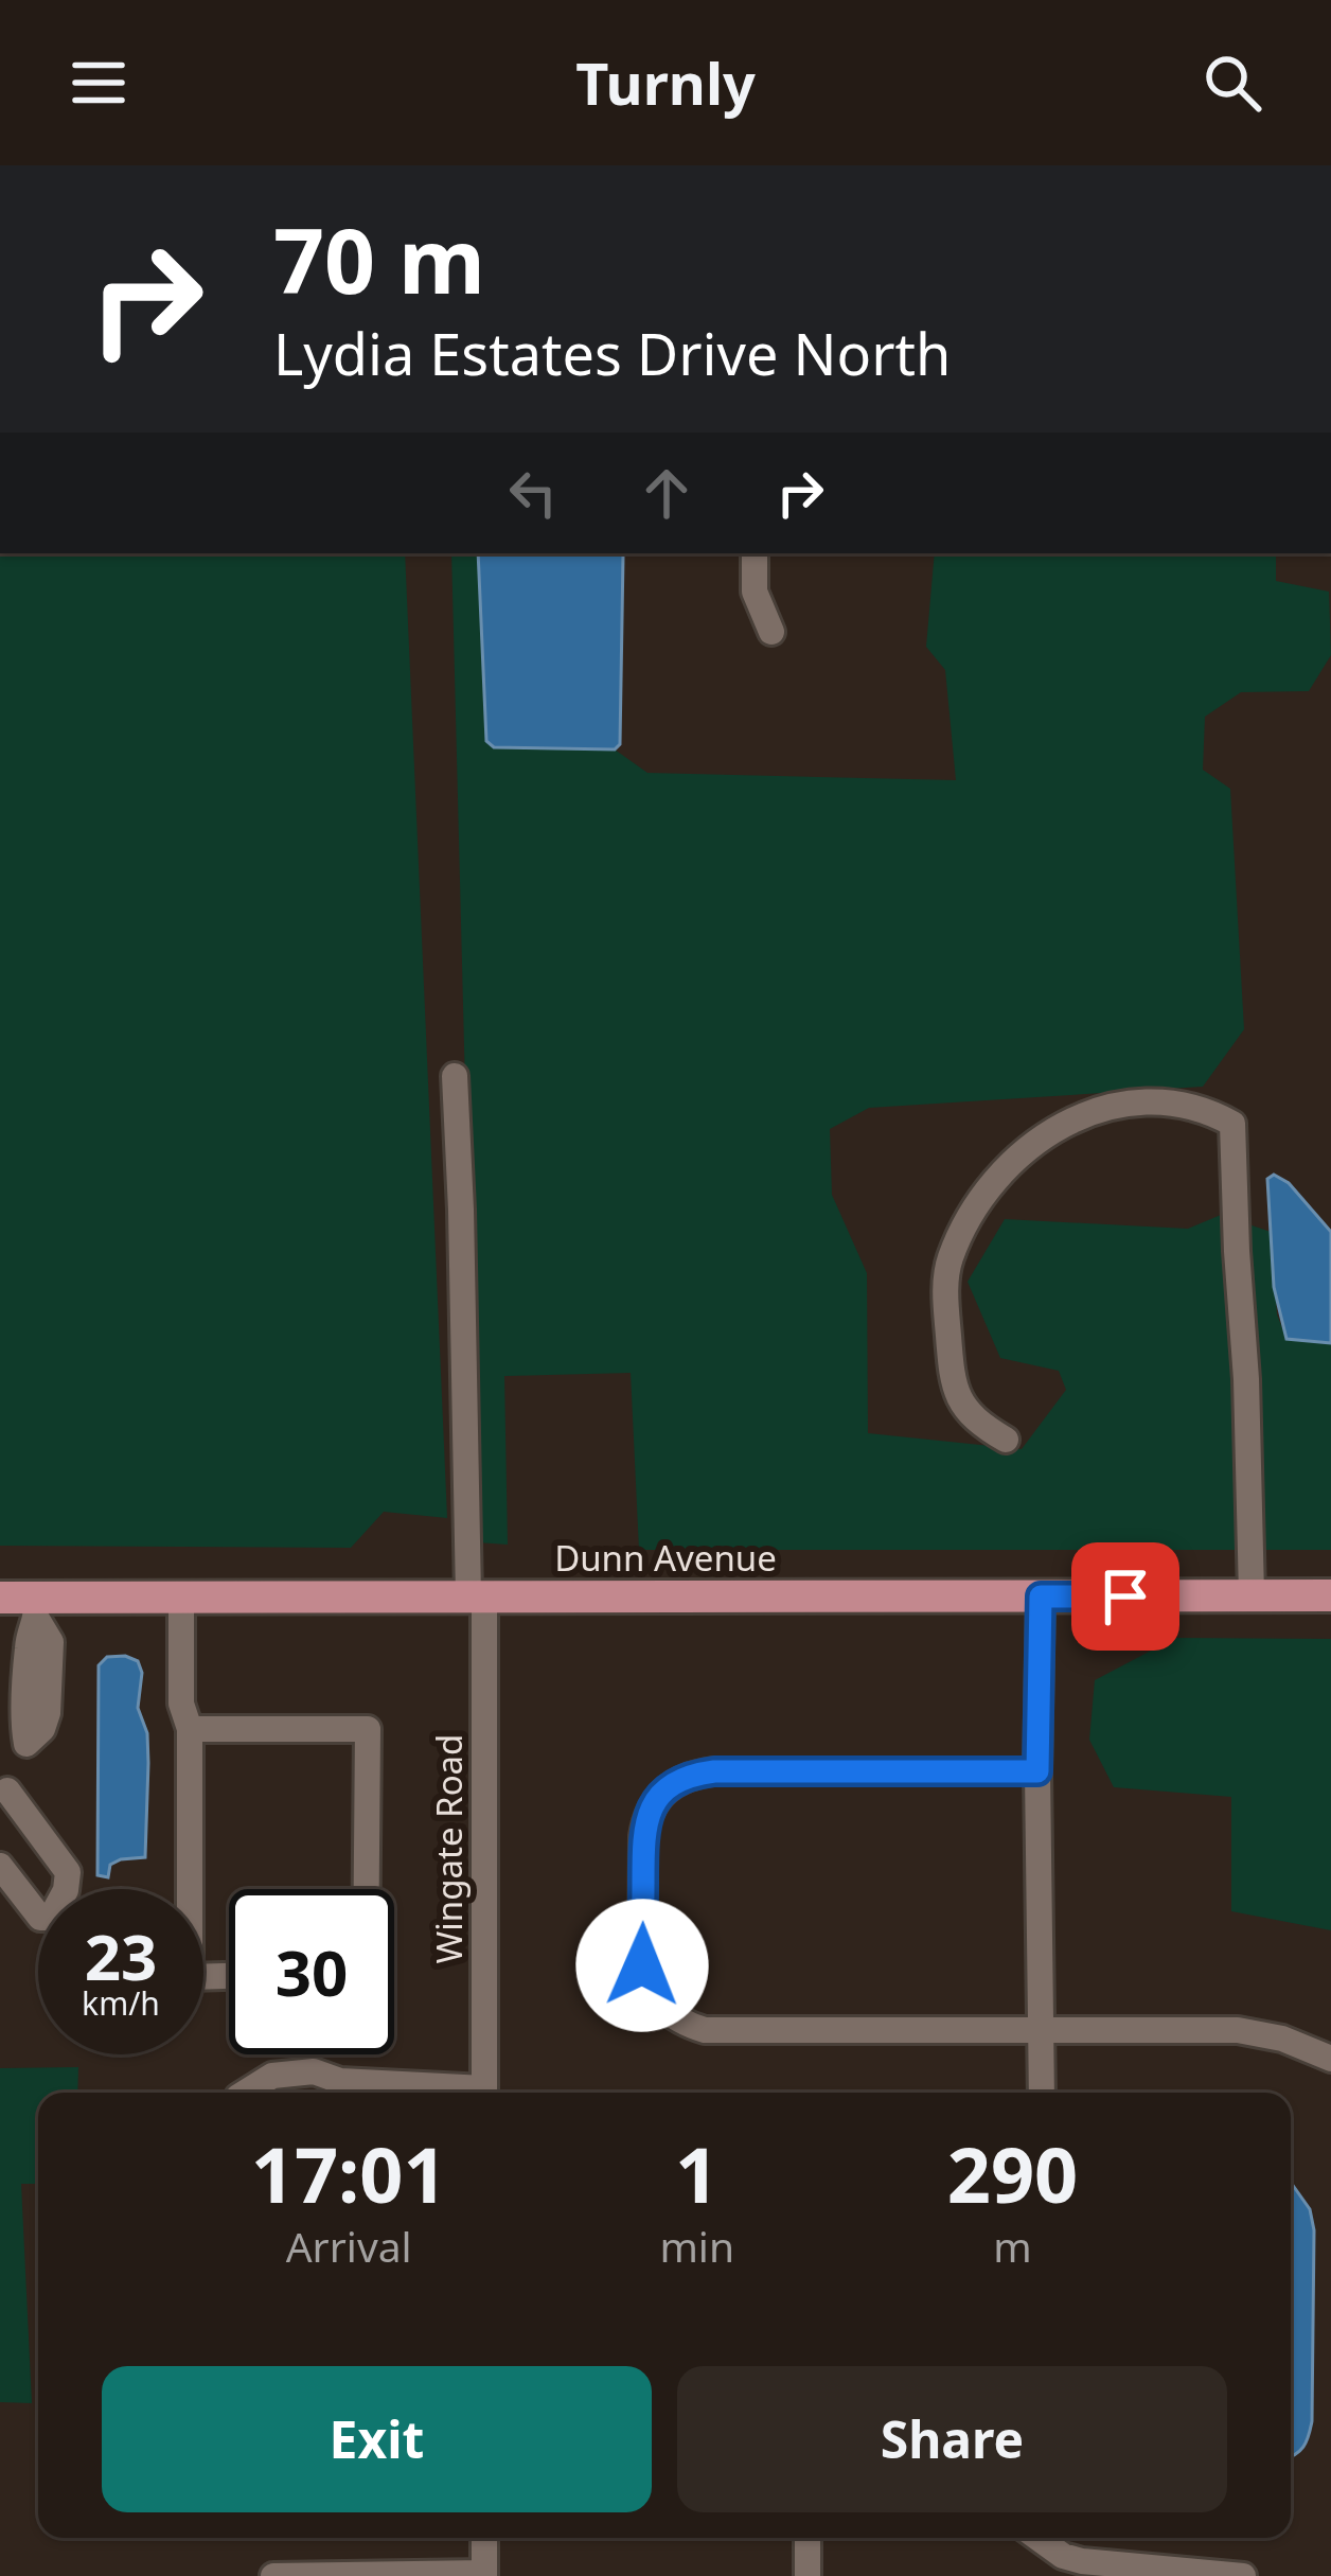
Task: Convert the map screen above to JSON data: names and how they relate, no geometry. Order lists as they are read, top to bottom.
{
  "streets": {
    "main road": ["Dunn Avenue"],
    "street": ["Wingate Road"]
  },
  "crossings": [
    ["Dunn Avenue", "Wingate Road"]
  ],
  "page": {
    "header": "Turnly",
    "turn": ["70 m", "Lydia Estates Drive North"],
    "speed": "23 km/h",
    "limit": "30",
    "eta": [
      "17:01",
      "Arrival",
      "1",
      "min",
      "290",
      "m"
    ],
    "buttons": ["Exit", "Share"]
  }
}
